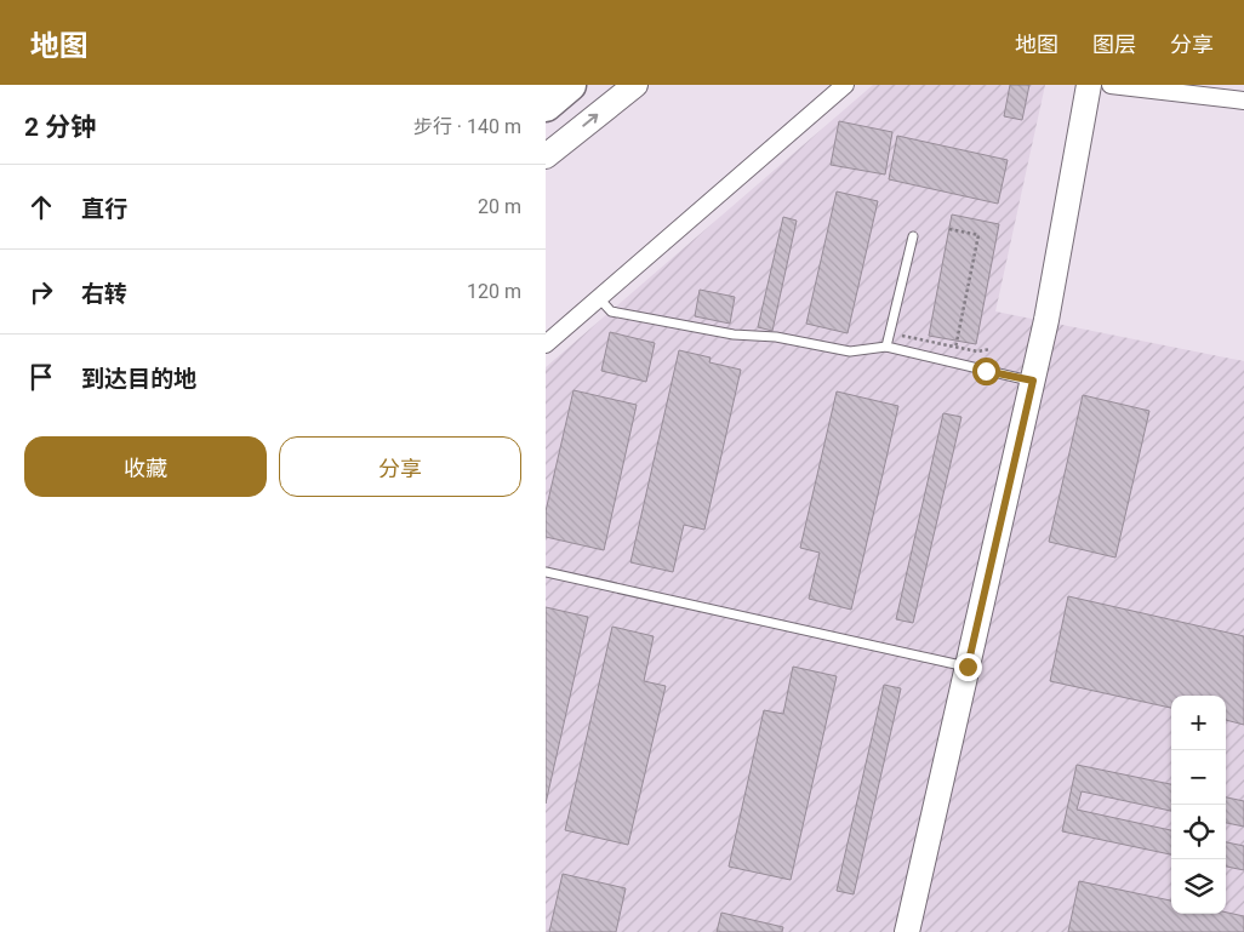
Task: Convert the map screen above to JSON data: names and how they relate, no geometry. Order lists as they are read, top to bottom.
{
  "page": {
    "header": "地图",
    "nav": ["地图", "图层", "分享"],
    "heading": ["2 分钟", "步行 · 140 m"],
    "list": [
      ["直行", "20 m"],
      ["右转", "120 m"],
      "到达目的地"
    ],
    "buttons": ["收藏", "分享"],
    "map_buttons": ["+", "−"]
  }
}
